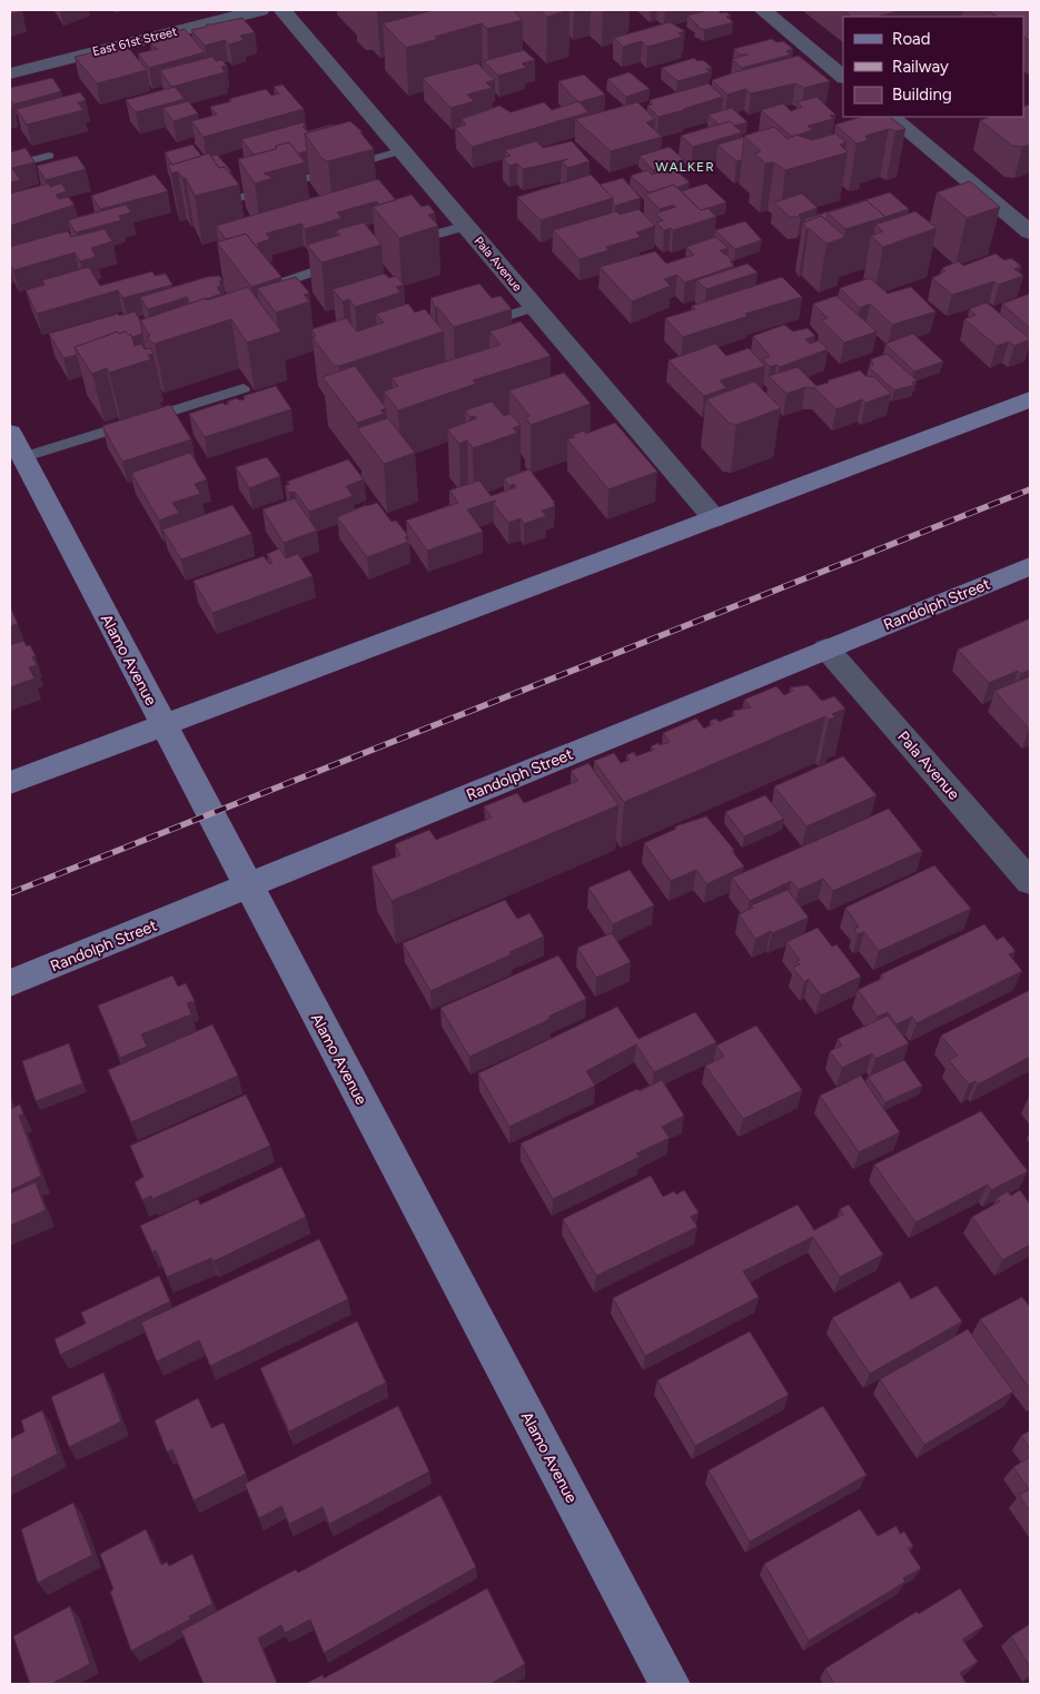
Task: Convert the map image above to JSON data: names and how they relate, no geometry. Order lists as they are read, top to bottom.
{
  "streets": {
    "street": [
      "East 61st Street",
      "Pala Avenue",
      "Randolph Street",
      "Alamo Avenue"
    ]
  },
  "crossings": [
    ["Pala Avenue", "Randolph Street"],
    ["Randolph Street", "Alamo Avenue"]
  ],
  "districts": ["WALKER"],
  "legend": ["Road", "Railway", "Building"]
}
